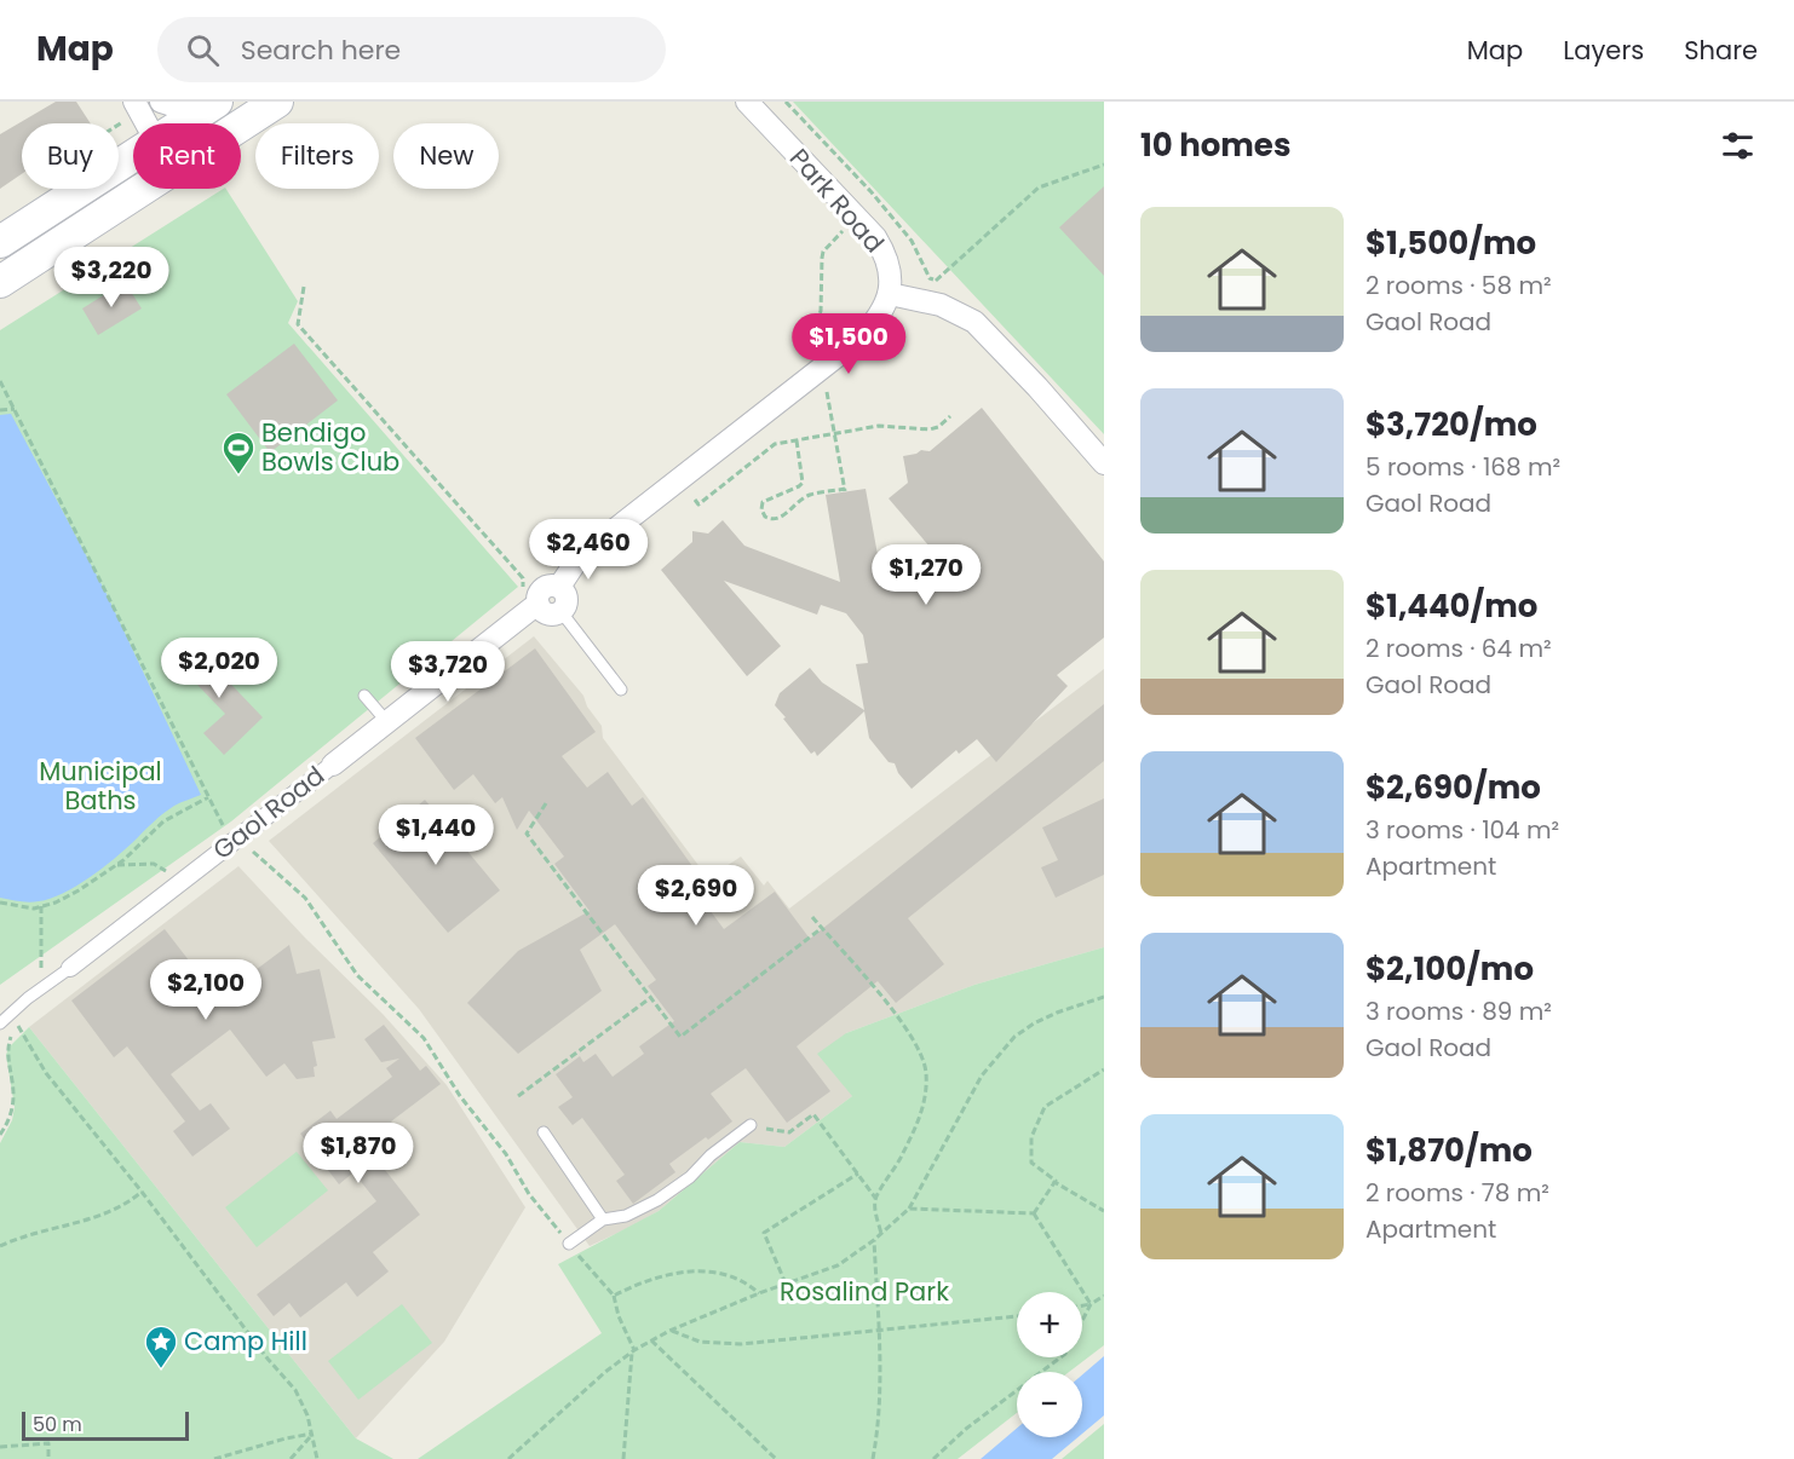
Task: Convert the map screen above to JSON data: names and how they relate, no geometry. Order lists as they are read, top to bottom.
{
  "streets": {
    "street": ["Park Road", "Gaol Road"]
  },
  "parks": ["Municipal Baths", "Rosalind Park"],
  "places": {
    "sports": ["Bendigo Bowls Club"],
    "place": ["Camp Hill"]
  },
  "scale_bar": "50 m",
  "page": {
    "header": "Map",
    "search": "Search here",
    "nav": ["Map", "Layers", "Share"],
    "heading": "10 homes",
    "chip": [
      "Buy",
      "Rent",
      "Filters",
      "New"
    ],
    "list": [
      {
        "name": "$1,500/mo",
        "note": "2 rooms · 58 m² · Gaol Road"
      },
      {
        "name": "$3,720/mo",
        "note": "5 rooms · 168 m² · Gaol Road"
      },
      {
        "name": "$1,440/mo",
        "note": "2 rooms · 64 m² · Gaol Road"
      },
      {
        "name": "$2,690/mo",
        "note": "3 rooms · 104 m² · Apartment"
      },
      {
        "name": "$2,100/mo",
        "note": "3 rooms · 89 m² · Gaol Road"
      },
      {
        "name": "$1,870/mo",
        "note": "2 rooms · 78 m² · Apartment"
      }
    ],
    "price": [
      "$3,220",
      "$1,500",
      "$2,460",
      "$1,270",
      "$2,020",
      "$3,720",
      "$1,440",
      "$2,690",
      "$2,100",
      "$1,870"
    ],
    "map_buttons": ["+", "−"],
    "scale": "50 m"
  }
}
